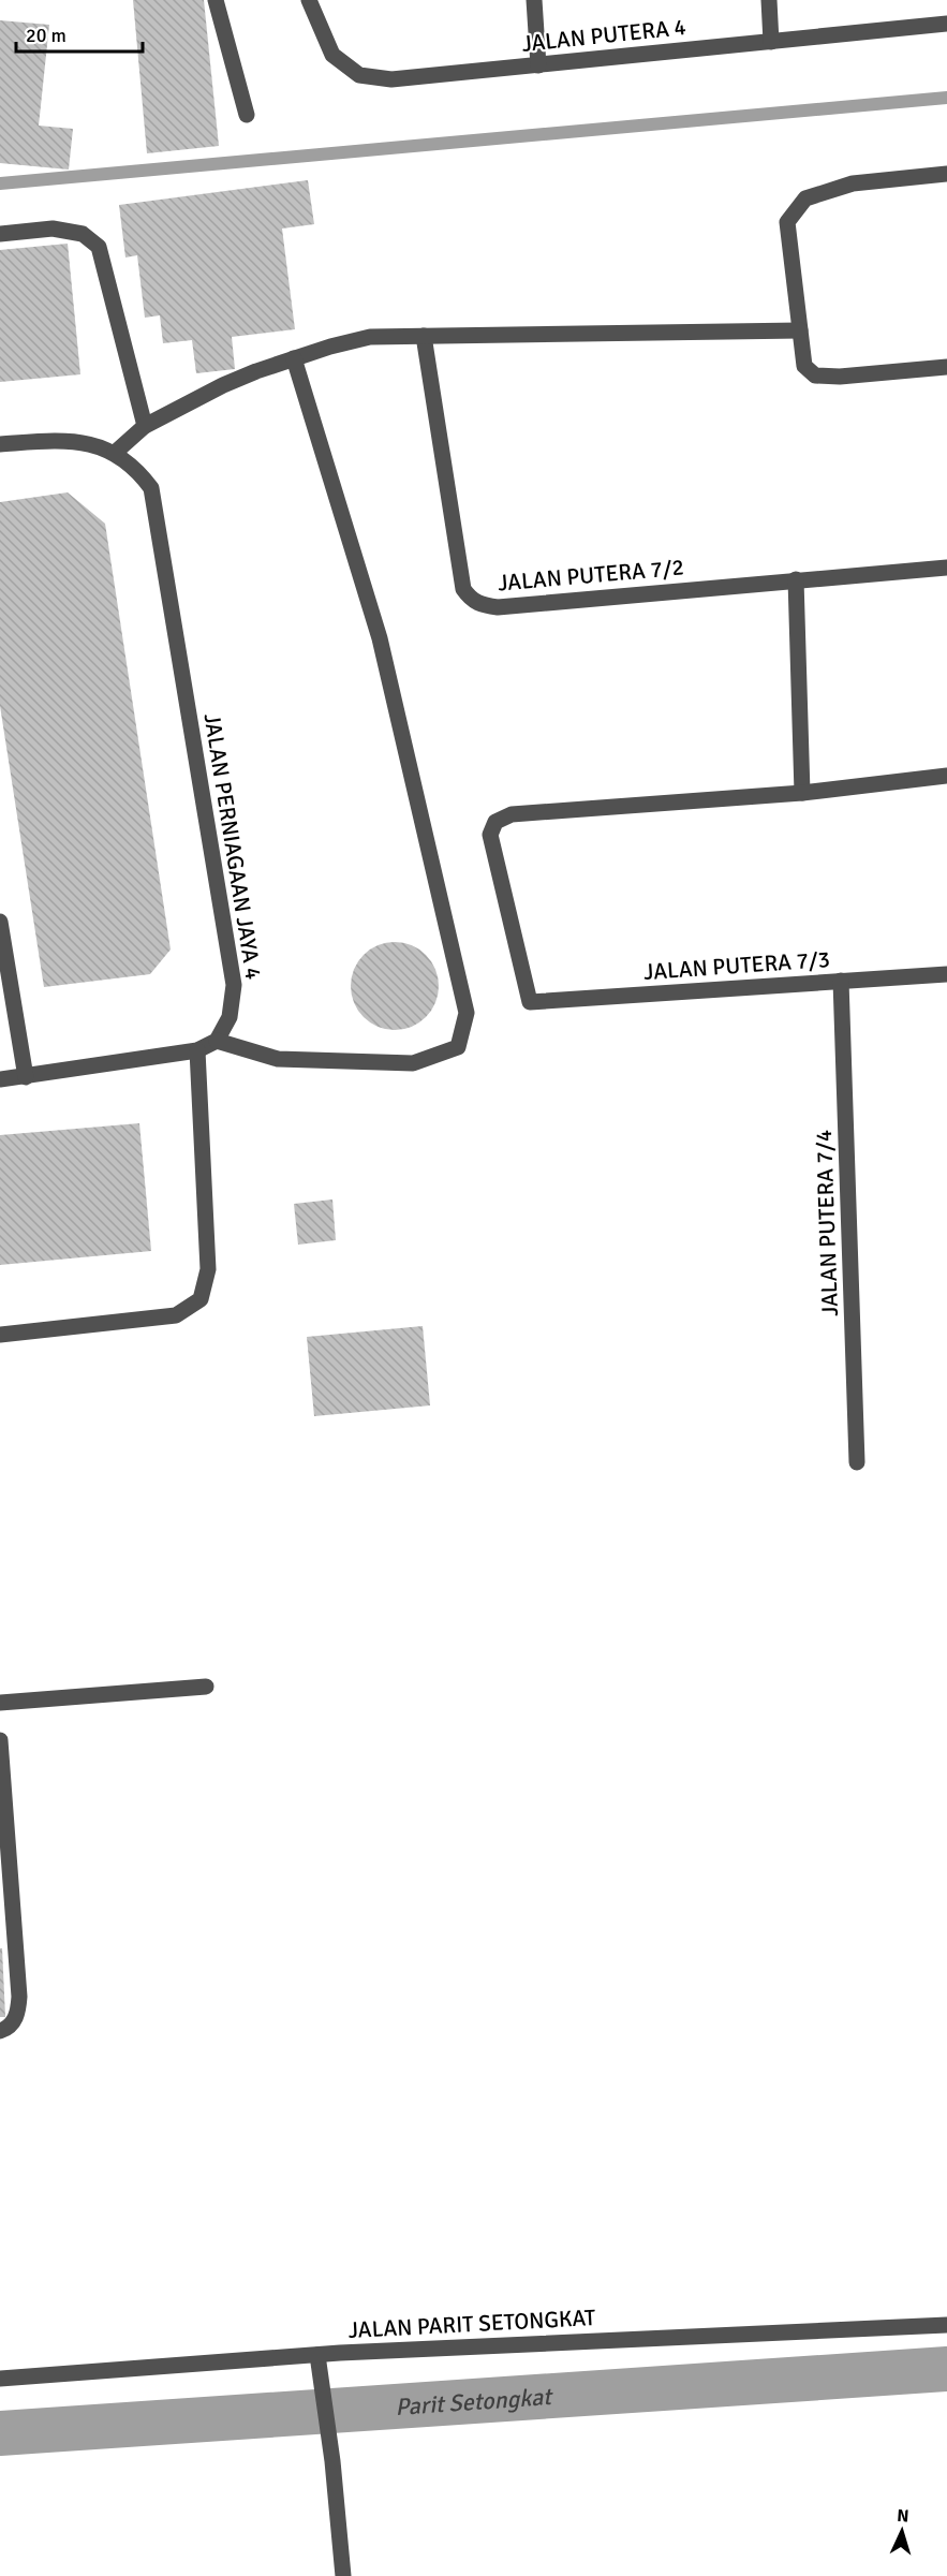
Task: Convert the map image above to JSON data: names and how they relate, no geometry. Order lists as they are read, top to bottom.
{
  "streets": {
    "street": [
      "JALAN PUTERA 4",
      "JALAN PUTERA 7/2",
      "JALAN PERNIAGAAN JAYA 4",
      "JALAN PUTERA 7/3",
      "JALAN PUTERA 7/4",
      "JALAN PARIT SETONGKAT"
    ]
  },
  "crossings": [
    ["JALAN PUTERA 7/3", "JALAN PUTERA 7/4"]
  ],
  "water": ["Parit Setongkat"],
  "scale_bar": "20 m",
  "north": "top"
}
